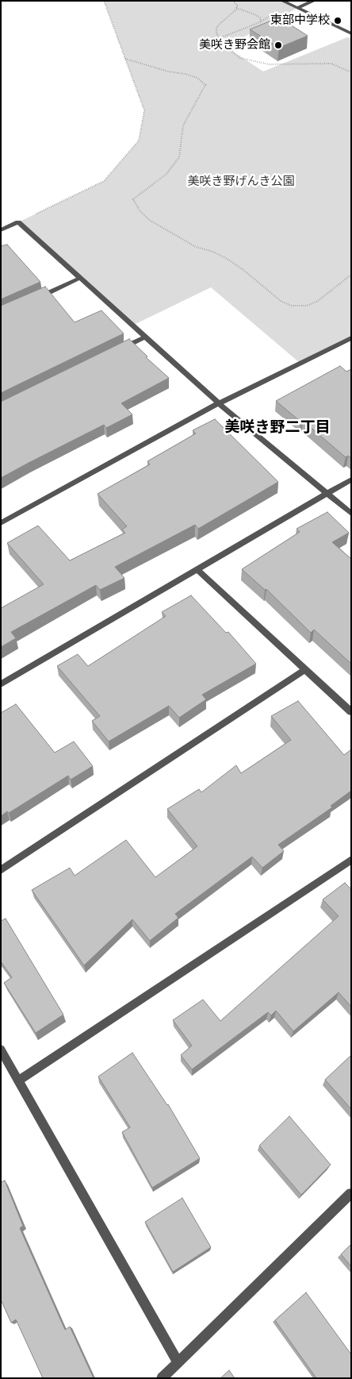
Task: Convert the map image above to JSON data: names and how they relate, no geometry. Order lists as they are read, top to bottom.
{
  "districts": ["美咲き野二丁目"],
  "parks": ["美咲き野げんき公園"],
  "places": ["東部中学校", "美咲き野会館"]
}
